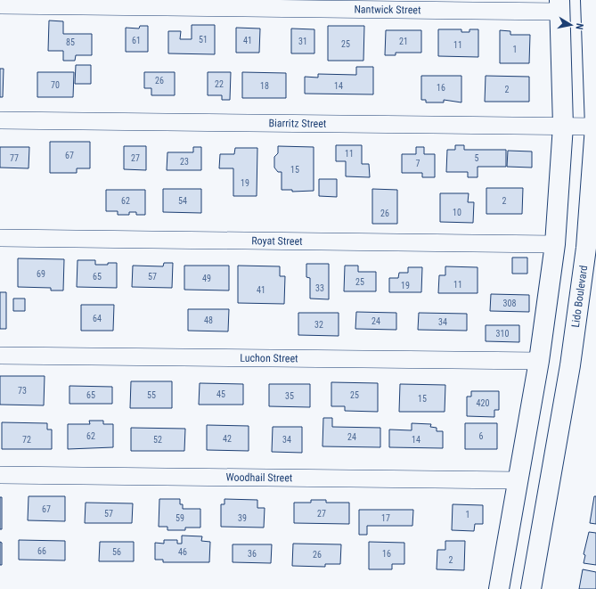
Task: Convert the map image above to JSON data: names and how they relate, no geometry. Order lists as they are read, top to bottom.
{
  "streets": {
    "highway": ["Lido Boulevard"],
    "street": [
      "Nantwick Street",
      "Biarritz Street",
      "Royat Street",
      "Luchon Street",
      "Woodhail Street"
    ]
  },
  "crossings": [
    ["Biarritz Street", "Lido Boulevard"]
  ],
  "house_numbers": [
    "51",
    "61",
    "41",
    "31",
    "21",
    "85",
    "25",
    "11",
    "1",
    "26",
    "22",
    "70",
    "18",
    "14",
    "16",
    "2",
    "11",
    "67",
    "77",
    "27",
    "5",
    "23",
    "7",
    "15",
    "19",
    "62",
    "54",
    "2",
    "10",
    "26",
    "69",
    "65",
    "57",
    "49",
    "25",
    "11",
    "19",
    "33",
    "41",
    "308",
    "64",
    "48",
    "24",
    "34",
    "32",
    "310",
    "73",
    "45",
    "65",
    "55",
    "25",
    "35",
    "15",
    "420",
    "62",
    "6",
    "24",
    "42",
    "72",
    "52",
    "34",
    "14",
    "67",
    "57",
    "27",
    "1",
    "59",
    "39",
    "17",
    "66",
    "56",
    "46",
    "36",
    "16",
    "26",
    "2"
  ],
  "north": "right"
}
